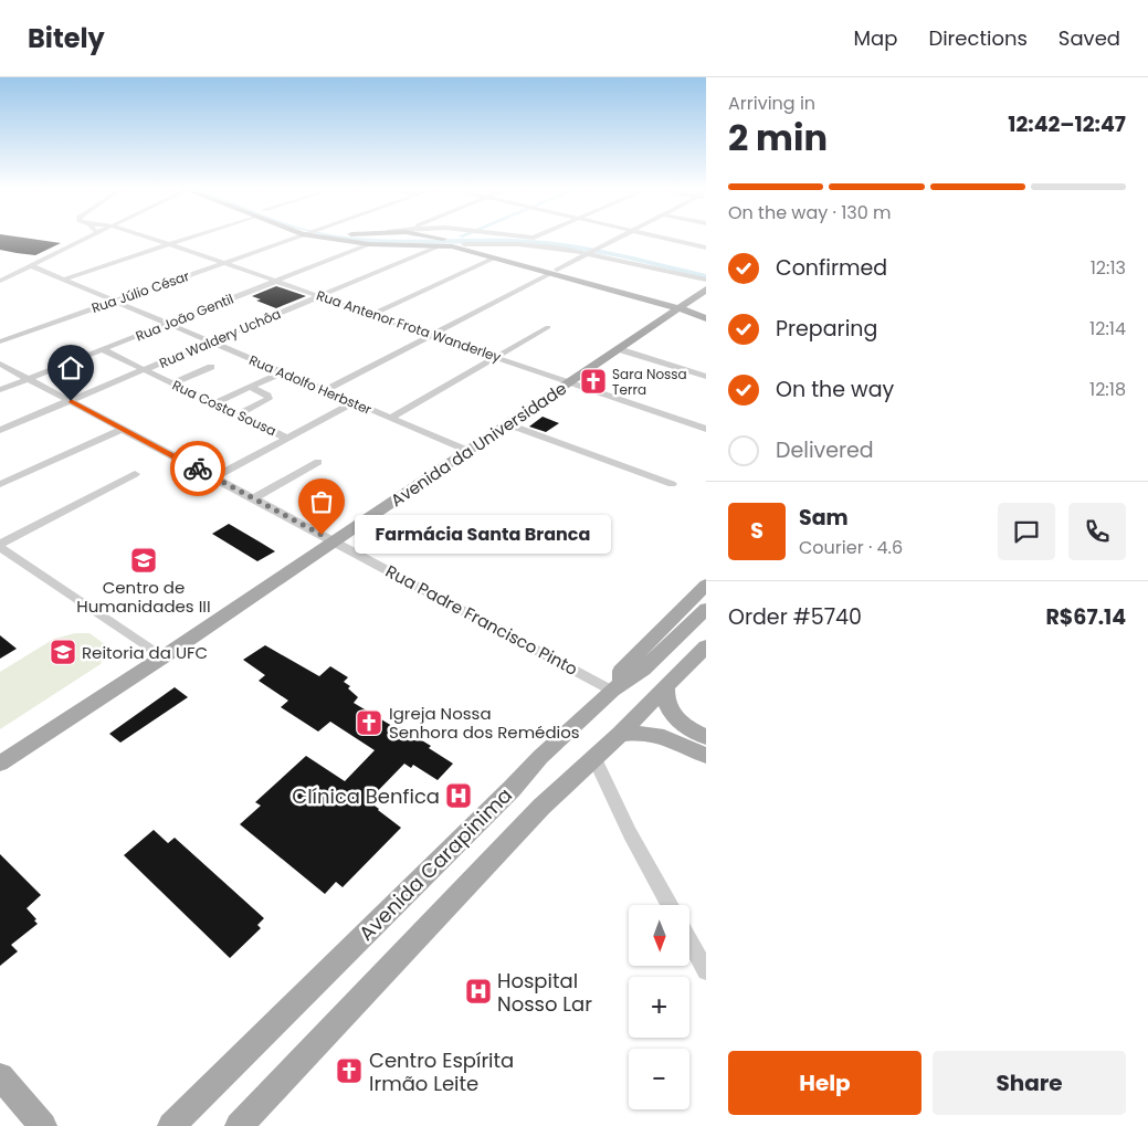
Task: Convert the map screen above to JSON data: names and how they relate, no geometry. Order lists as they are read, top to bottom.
{
  "streets": {
    "main road": ["Avenida da Universidade", "Avenida Carapinima"],
    "street": [
      "Rua Júlio César",
      "Rua João Gentil",
      "Rua Antenor Frota Wanderley",
      "Rua Waldery Uchôa",
      "Rua Adolfo Herbster",
      "Rua Costa Sousa",
      "Rua Padre Francisco Pinto"
    ]
  },
  "crossings": [
    ["Rua Júlio César", "Rua Antenor Frota Wanderley"],
    ["Rua Júlio César", "Rua Adolfo Herbster"],
    ["Rua João Gentil", "Rua Antenor Frota Wanderley"],
    ["Rua João Gentil", "Rua Adolfo Herbster"],
    ["Rua João Gentil", "Rua Costa Sousa"],
    ["Rua João Gentil", "Rua Padre Francisco Pinto"],
    ["Rua Antenor Frota Wanderley", "Rua Waldery Uchôa"],
    ["Rua Antenor Frota Wanderley", "Avenida da Universidade"],
    ["Rua Waldery Uchôa", "Rua Adolfo Herbster"],
    ["Rua Waldery Uchôa", "Rua Costa Sousa"],
    ["Rua Waldery Uchôa", "Rua Padre Francisco Pinto"],
    ["Rua Adolfo Herbster", "Avenida da Universidade"],
    ["Avenida da Universidade", "Rua Padre Francisco Pinto"],
    ["Rua Padre Francisco Pinto", "Avenida Carapinima"]
  ],
  "places": {
    "church": ["Sara Nossa Terra", "Igreja Nossa Senhora dos Remédios", "Centro Espírita Irmão Leite"],
    "other": ["Farmácia Santa Branca"],
    "school or university": ["Centro de Humanidades III", "Reitoria da UFC"],
    "hospital": ["Clínica Benfica", "Hospital Nosso Lar"]
  },
  "north": "bottom",
  "page": {
    "header": "Bitely",
    "nav": ["Map", "Directions", "Saved"],
    "heading": ["2 min", "Arriving in", "12:42–12:47"],
    "panel": [
      "Sam",
      "Courier · 4.6",
      "Order #5740",
      "R$67.14"
    ],
    "bar": "On the way · 130 m",
    "list": [
      ["Confirmed", "12:13"],
      ["Preparing", "12:14"],
      ["On the way", "12:18"],
      "Delivered"
    ],
    "round": "S",
    "bubble": "Farmácia Santa Branca",
    "map_buttons": ["+", "−"],
    "buttons": ["Help", "Share"]
  }
}
